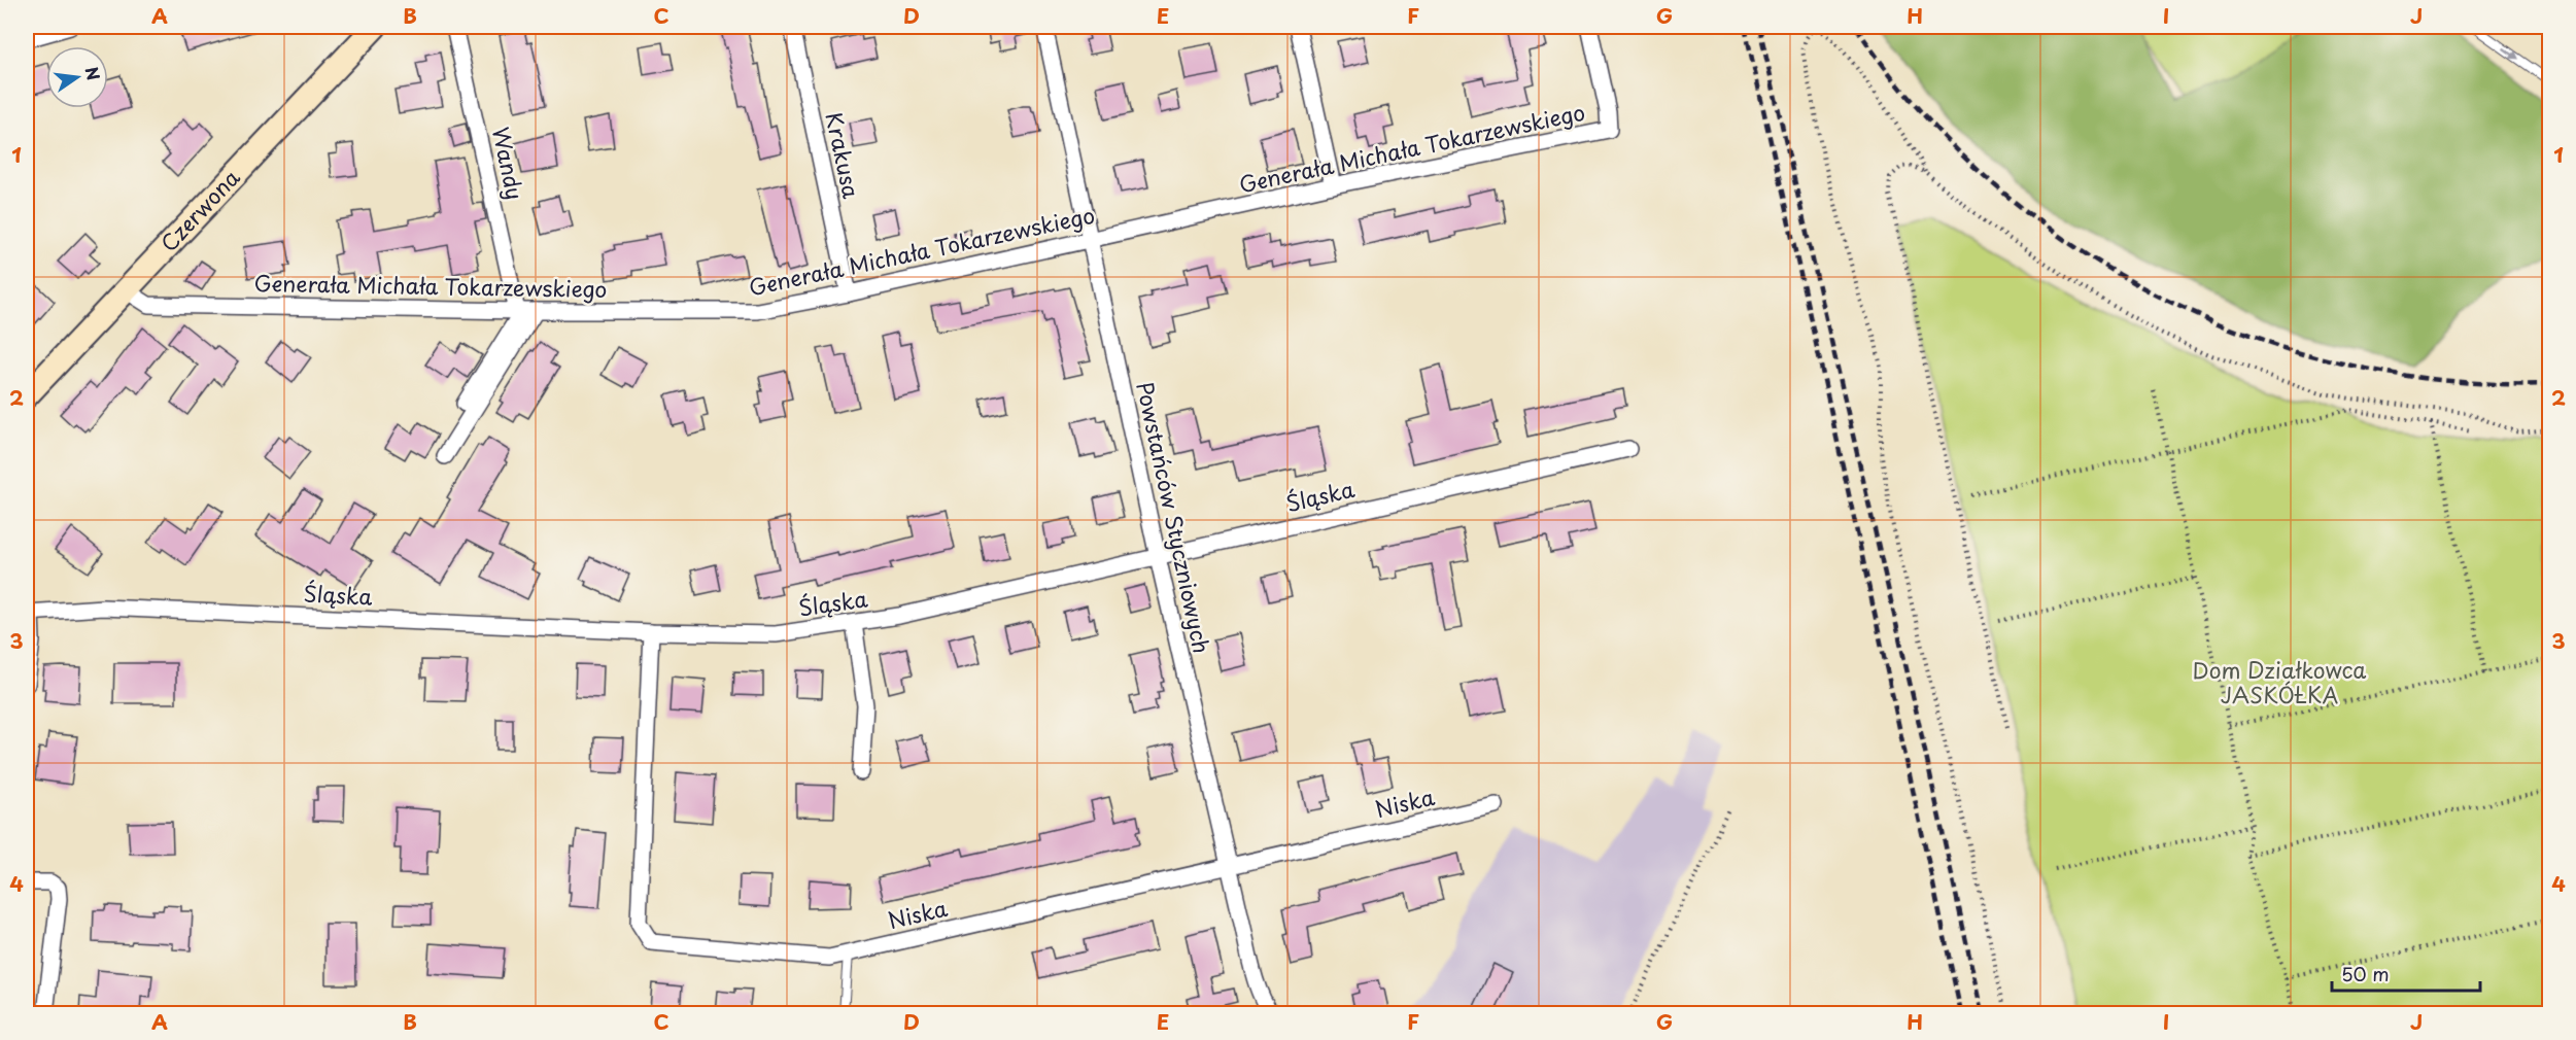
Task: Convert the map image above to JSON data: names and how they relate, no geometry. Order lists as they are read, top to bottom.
{
  "streets": {
    "main road": ["Czerwona"],
    "street": [
      "Generała Michała Tokarzewskiego",
      "Krakusa",
      "Wandy",
      "Śląska",
      "Powstańców Styczniowych",
      "Niska"
    ]
  },
  "crossings": [
    ["Generała Michała Tokarzewskiego", "Krakusa"],
    ["Generała Michała Tokarzewskiego", "Wandy"],
    ["Generała Michała Tokarzewskiego", "Czerwona"],
    ["Generała Michała Tokarzewskiego", "Powstańców Styczniowych"],
    ["Śląska", "Powstańców Styczniowych"],
    ["Śląska", "Niska"],
    ["Powstańców Styczniowych", "Niska"]
  ],
  "parks": ["Dom Działkowca JASKÓŁKA"],
  "scale_bar": "50 m",
  "north": "right",
  "grid": {
    "columns": [
      "A",
      "B",
      "C",
      "D",
      "E",
      "F",
      "G",
      "H",
      "I",
      "J"
    ],
    "rows": [
      "1",
      "2",
      "3",
      "4"
    ]
  }
}
